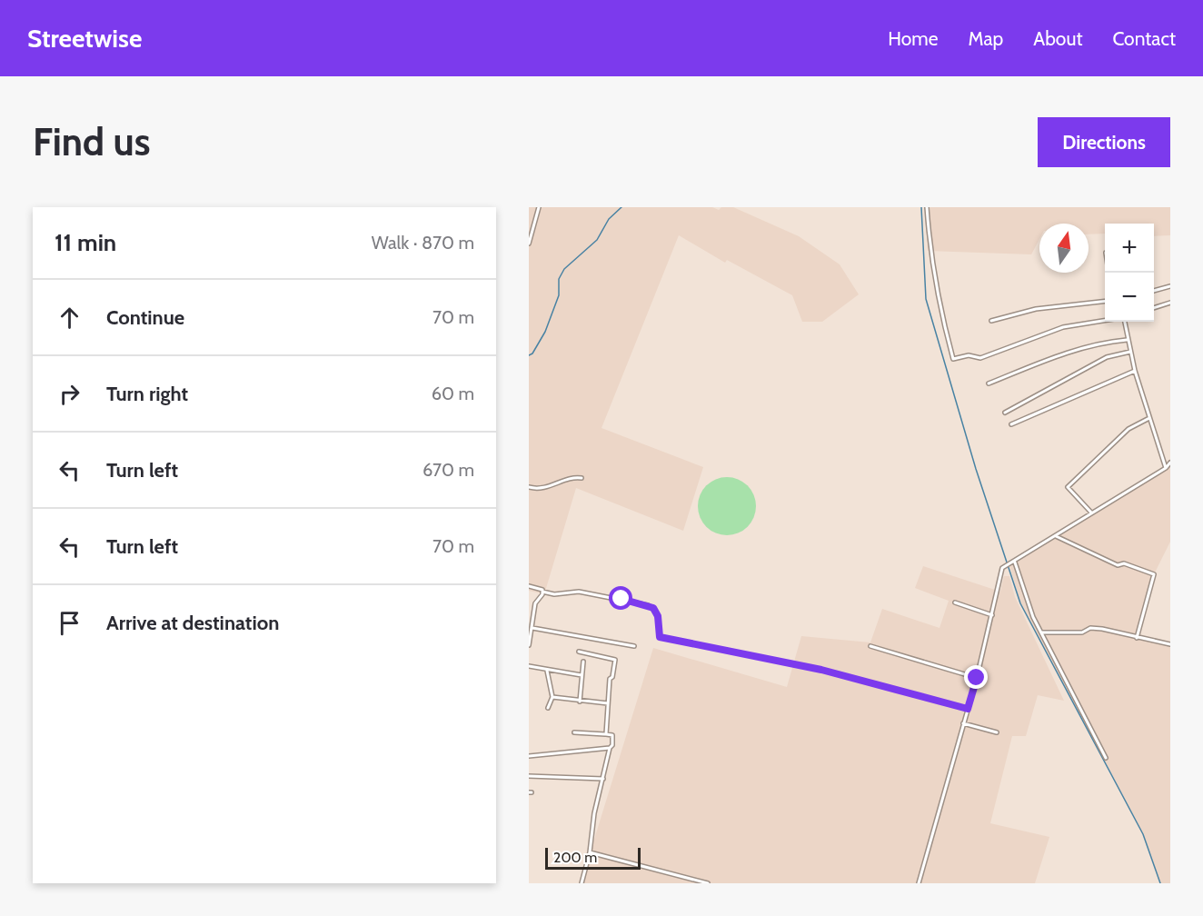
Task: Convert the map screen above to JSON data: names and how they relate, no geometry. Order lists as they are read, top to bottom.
{
  "scale_bar": "200 m",
  "north": "top",
  "page": {
    "header": "Streetwise",
    "nav": [
      "Home",
      "Map",
      "About",
      "Contact"
    ],
    "buttons": "Directions",
    "title": "Find us",
    "heading": ["11 min", "Walk · 870 m"],
    "map_buttons": ["+", "−"],
    "list": [
      ["Continue", "70 m"],
      ["Turn right", "60 m"],
      ["Turn left", "670 m"],
      ["Turn left", "70 m"],
      "Arrive at destination"
    ],
    "scale": "200 m"
  }
}
